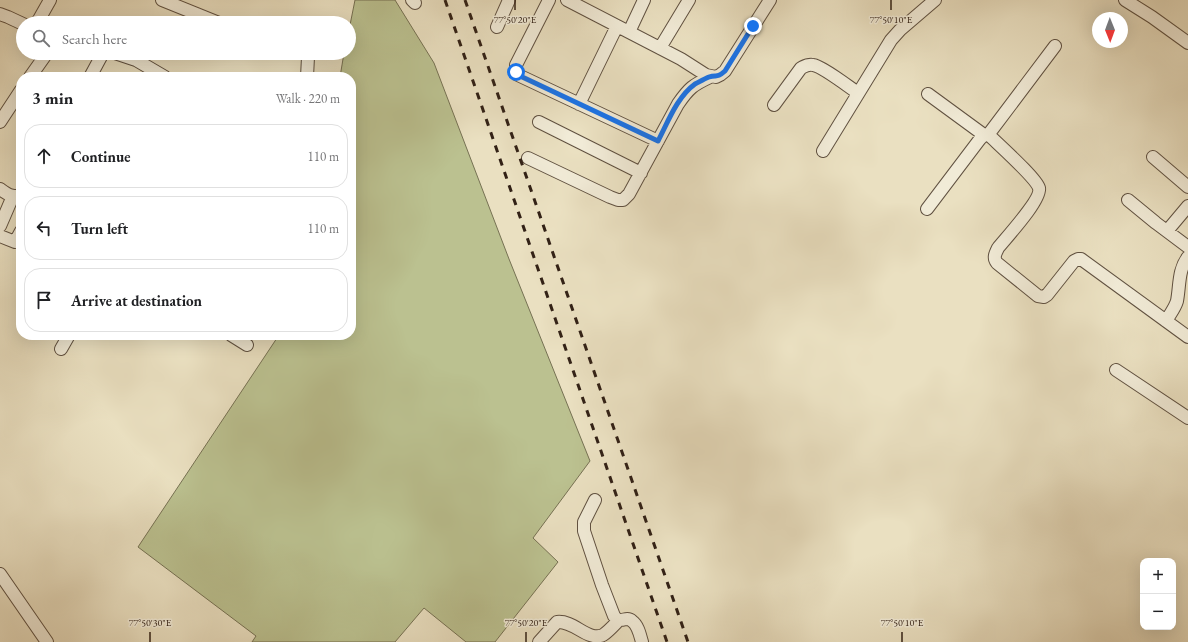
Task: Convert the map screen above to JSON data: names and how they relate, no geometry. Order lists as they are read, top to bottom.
{
  "north": "bottom",
  "page": {
    "search": "Search here",
    "heading": ["3 min", "Walk · 220 m"],
    "list": [
      ["Continue", "110 m"],
      ["Turn left", "110 m"],
      "Arrive at destination"
    ],
    "map_buttons": ["+", "−"]
  },
  "coordinates": ["77°50'20\"E", "77°50'10\"E", "77°50'30\"E"]
}
